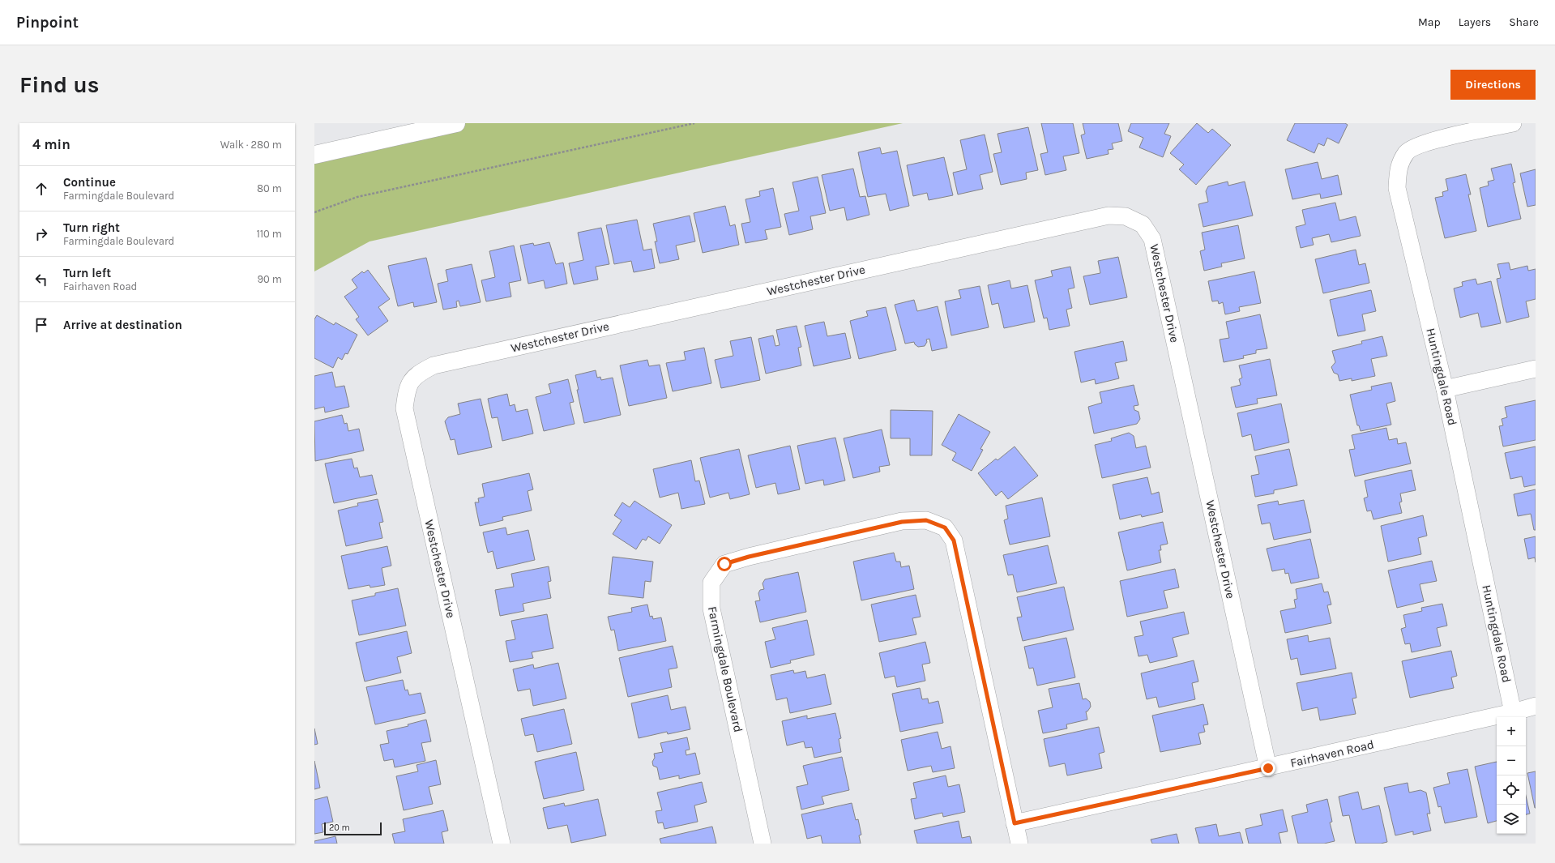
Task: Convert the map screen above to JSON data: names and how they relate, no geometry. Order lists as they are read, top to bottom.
{
  "streets": {
    "street": [
      "Westchester Drive",
      "Huntingdale Road",
      "Farmingdale Boulevard",
      "Fairhaven Road"
    ]
  },
  "crossings": [
    ["Westchester Drive", "Fairhaven Road"],
    ["Huntingdale Road", "Fairhaven Road"],
    ["Farmingdale Boulevard", "Fairhaven Road"]
  ],
  "scale_bar": "20 m",
  "page": {
    "header": "Pinpoint",
    "nav": ["Map", "Layers", "Share"],
    "buttons": "Directions",
    "title": "Find us",
    "heading": ["4 min", "Walk · 280 m"],
    "list": [
      ["Continue", "Farmingdale Boulevard", "80 m"],
      ["Turn right", "Farmingdale Boulevard", "110 m"],
      ["Turn left", "Fairhaven Road", "90 m"],
      "Arrive at destination"
    ],
    "map_buttons": ["+", "−"],
    "scale": "20 m"
  }
}
